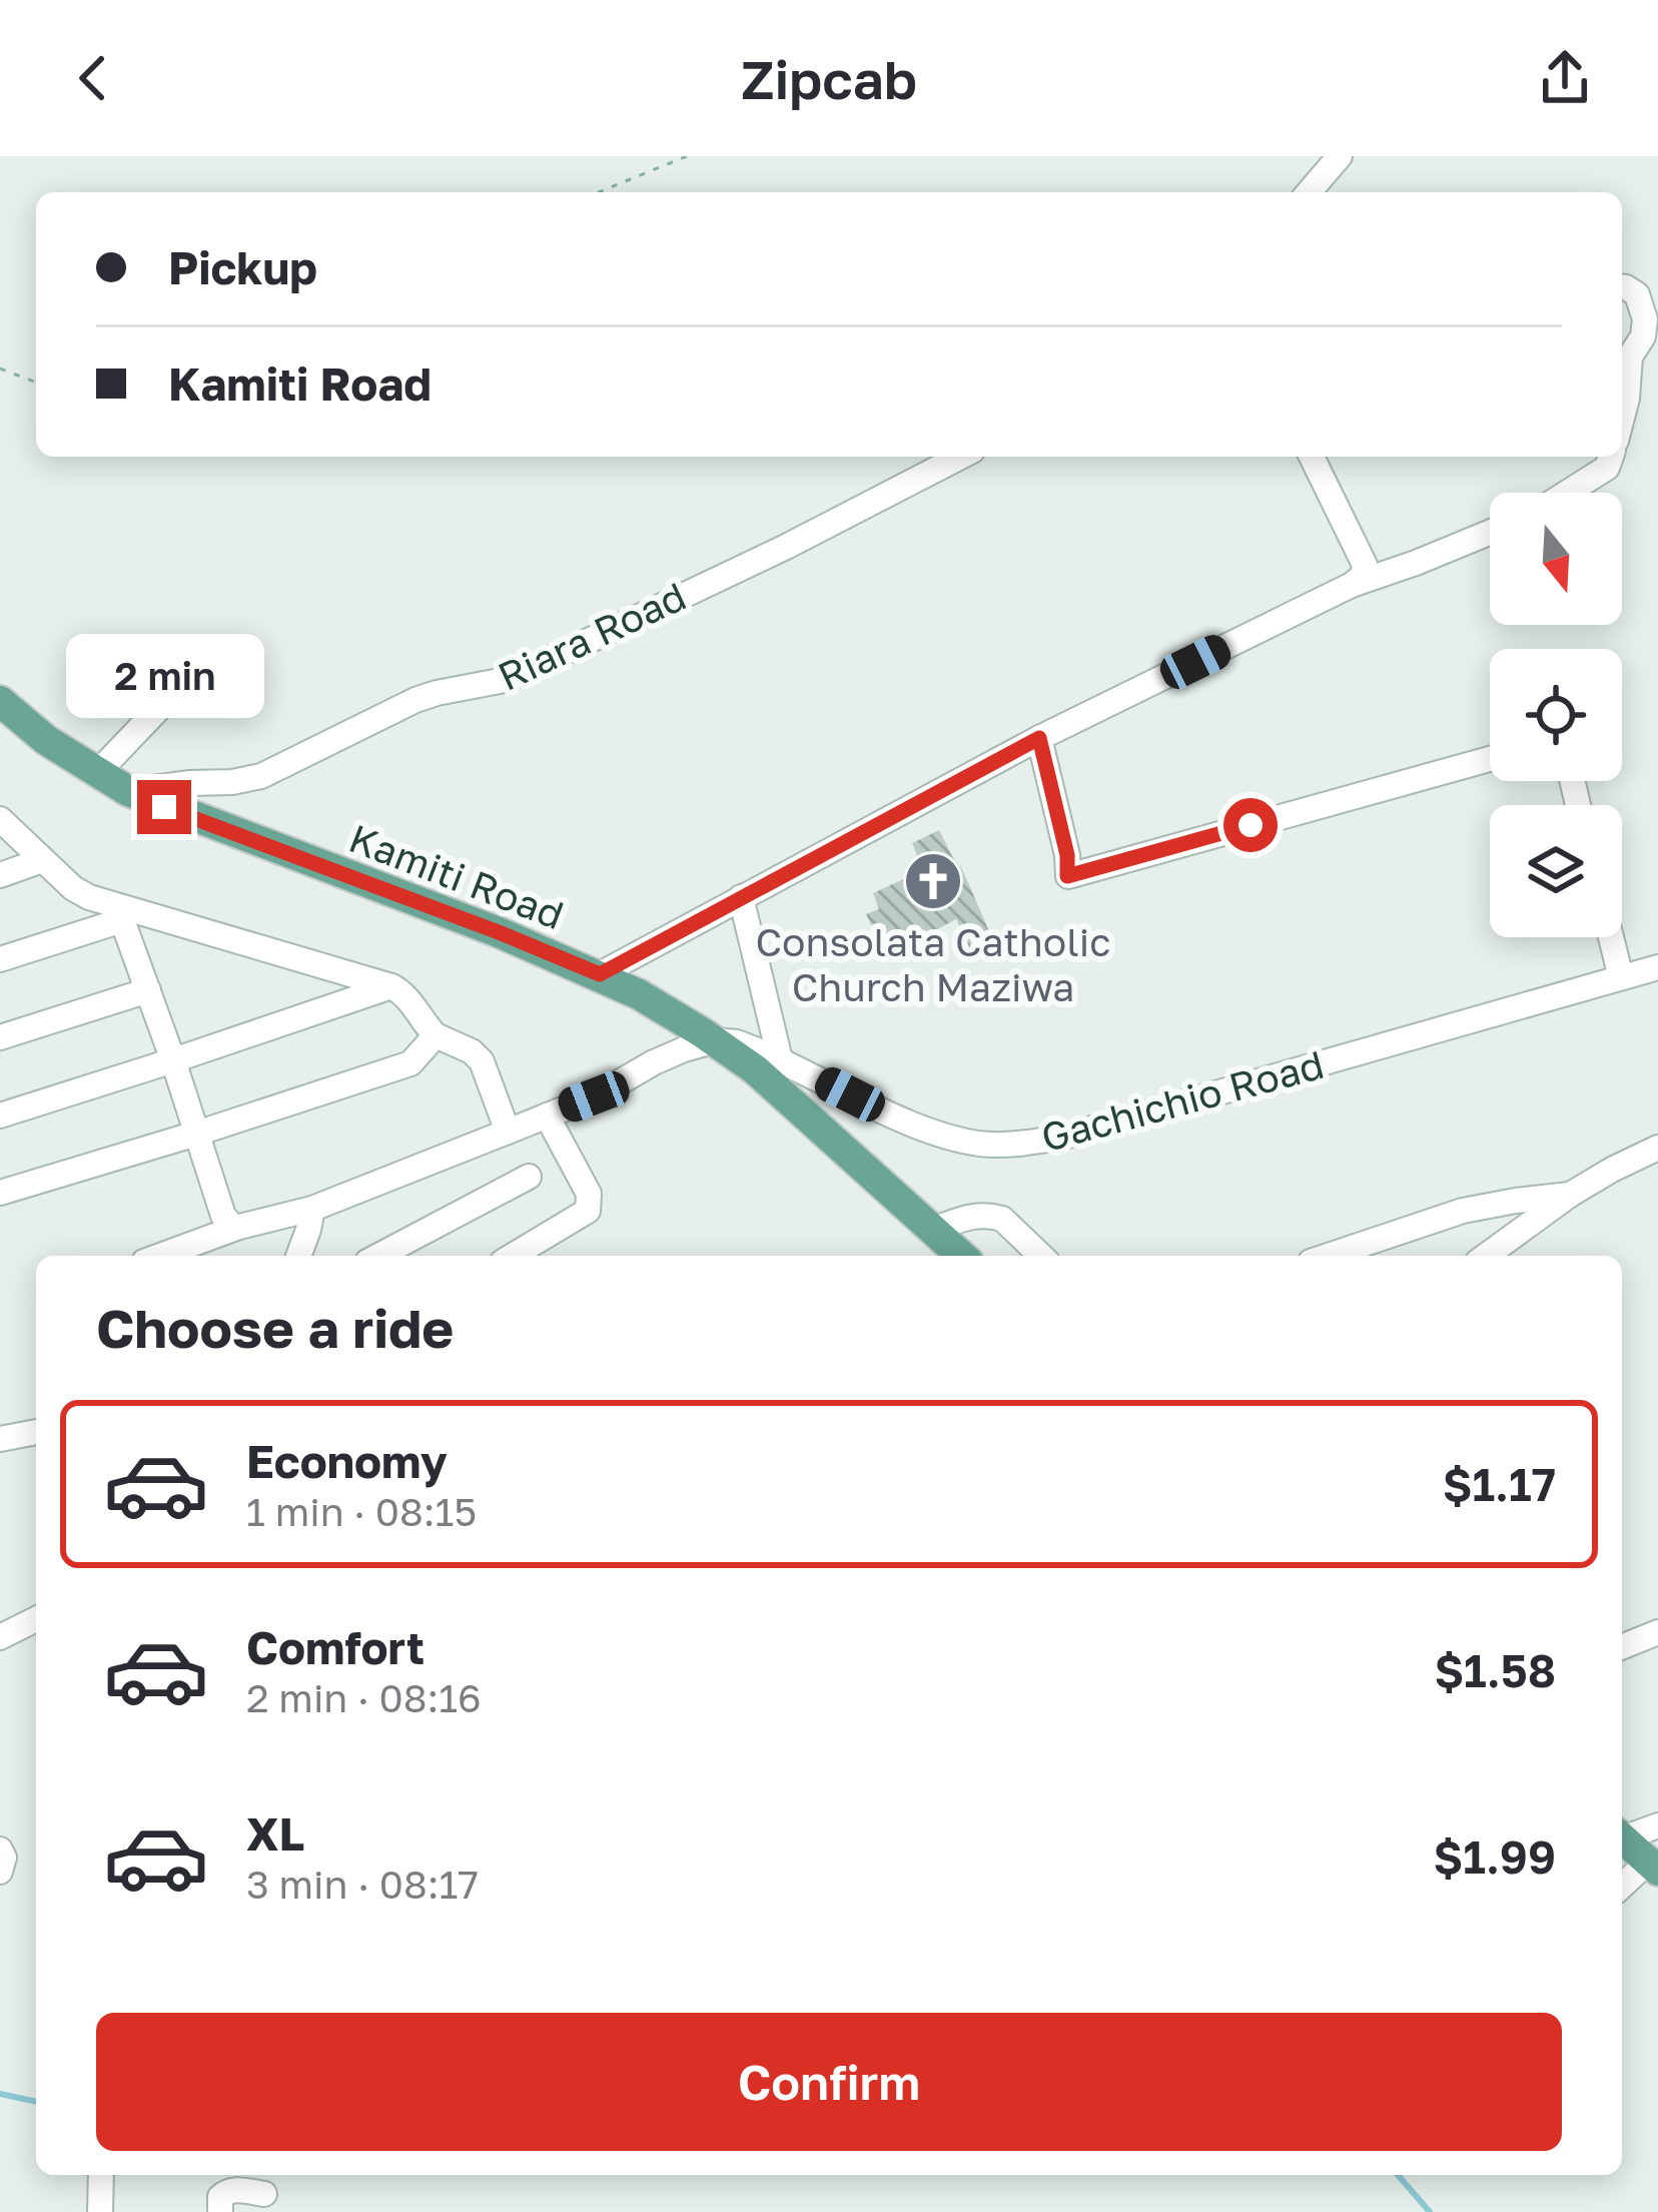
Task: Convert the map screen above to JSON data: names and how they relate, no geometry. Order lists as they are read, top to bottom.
{
  "streets": {
    "main road": ["Kamiti Road"],
    "street": ["Riara Road", "Gachichio Road"]
  },
  "crossings": [
    ["Riara Road", "Kamiti Road"],
    ["Kamiti Road", "Gachichio Road"]
  ],
  "places": {
    "church": ["Consolata Catholic Church Maziwa"]
  },
  "north": "bottom",
  "page": {
    "header": "Zipcab",
    "banner": ["Pickup", "Kamiti Road"],
    "bubble": "2 min",
    "heading": "Choose a ride",
    "list": [
      {
        "name": "Economy",
        "note": "1 min · 08:15",
        "value": "$1.17"
      },
      {
        "name": "Comfort",
        "note": "2 min · 08:16",
        "value": "$1.58"
      },
      {
        "name": "XL",
        "note": "3 min · 08:17",
        "value": "$1.99"
      }
    ],
    "buttons": "Confirm"
  }
}
